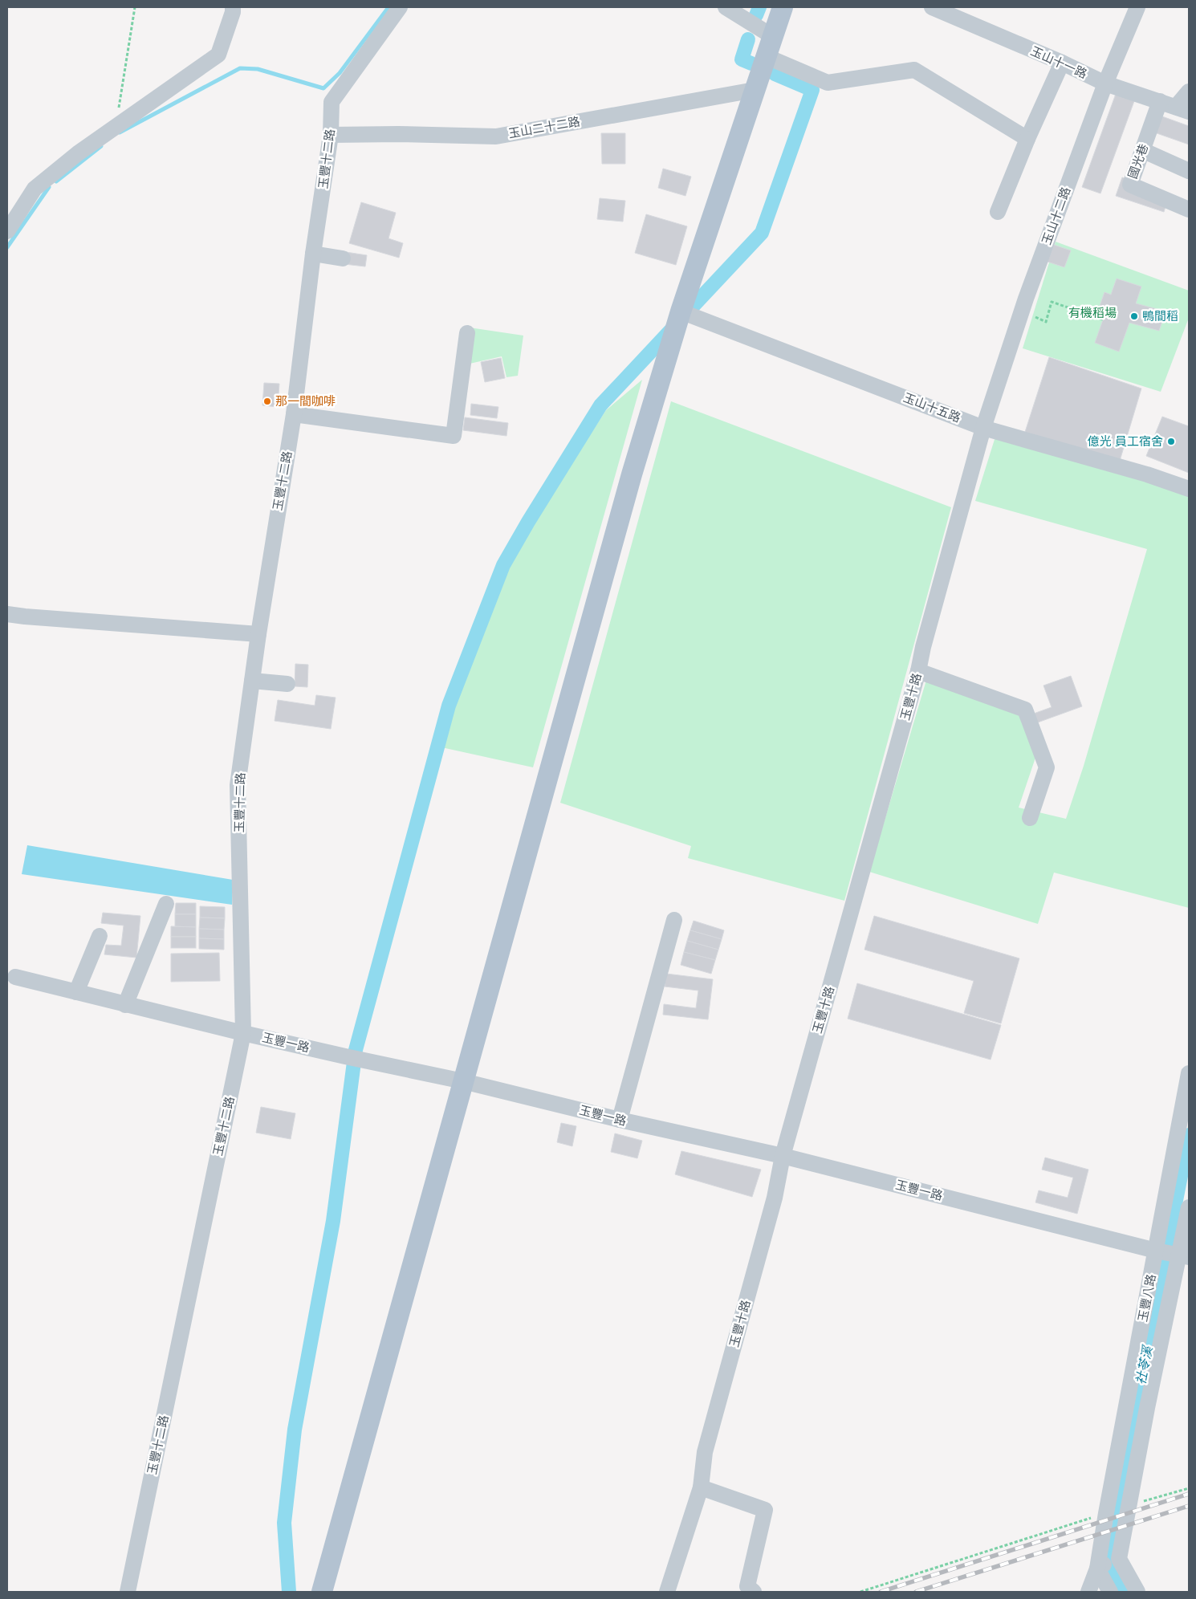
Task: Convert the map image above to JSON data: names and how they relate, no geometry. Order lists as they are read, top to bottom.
{
  "streets": {
    "street": [
      "玉山十一路",
      "玉山二十二路",
      "玉豐十二路",
      "國光巷",
      "玉山十二路",
      "玉山十五路",
      "玉豐十路",
      "玉豐一路",
      "玉豐八路"
    ]
  },
  "crossings": [
    ["玉山十一路", "國光巷"],
    ["玉山十一路", "玉山十二路"],
    ["玉山二十二路", "玉豐十二路"],
    ["玉豐十二路", "玉豐一路"],
    ["玉山十二路", "玉山十五路"],
    ["玉山十二路", "玉豐十路"],
    ["玉山十五路", "玉豐十路"],
    ["玉豐十路", "玉豐一路"],
    ["玉豐一路", "玉豐八路"]
  ],
  "water": ["社苓溪"],
  "parks": ["有機稻場"],
  "places": ["鴨間稻", "那一間咖啡", "億光 員工宿舍"]
}
